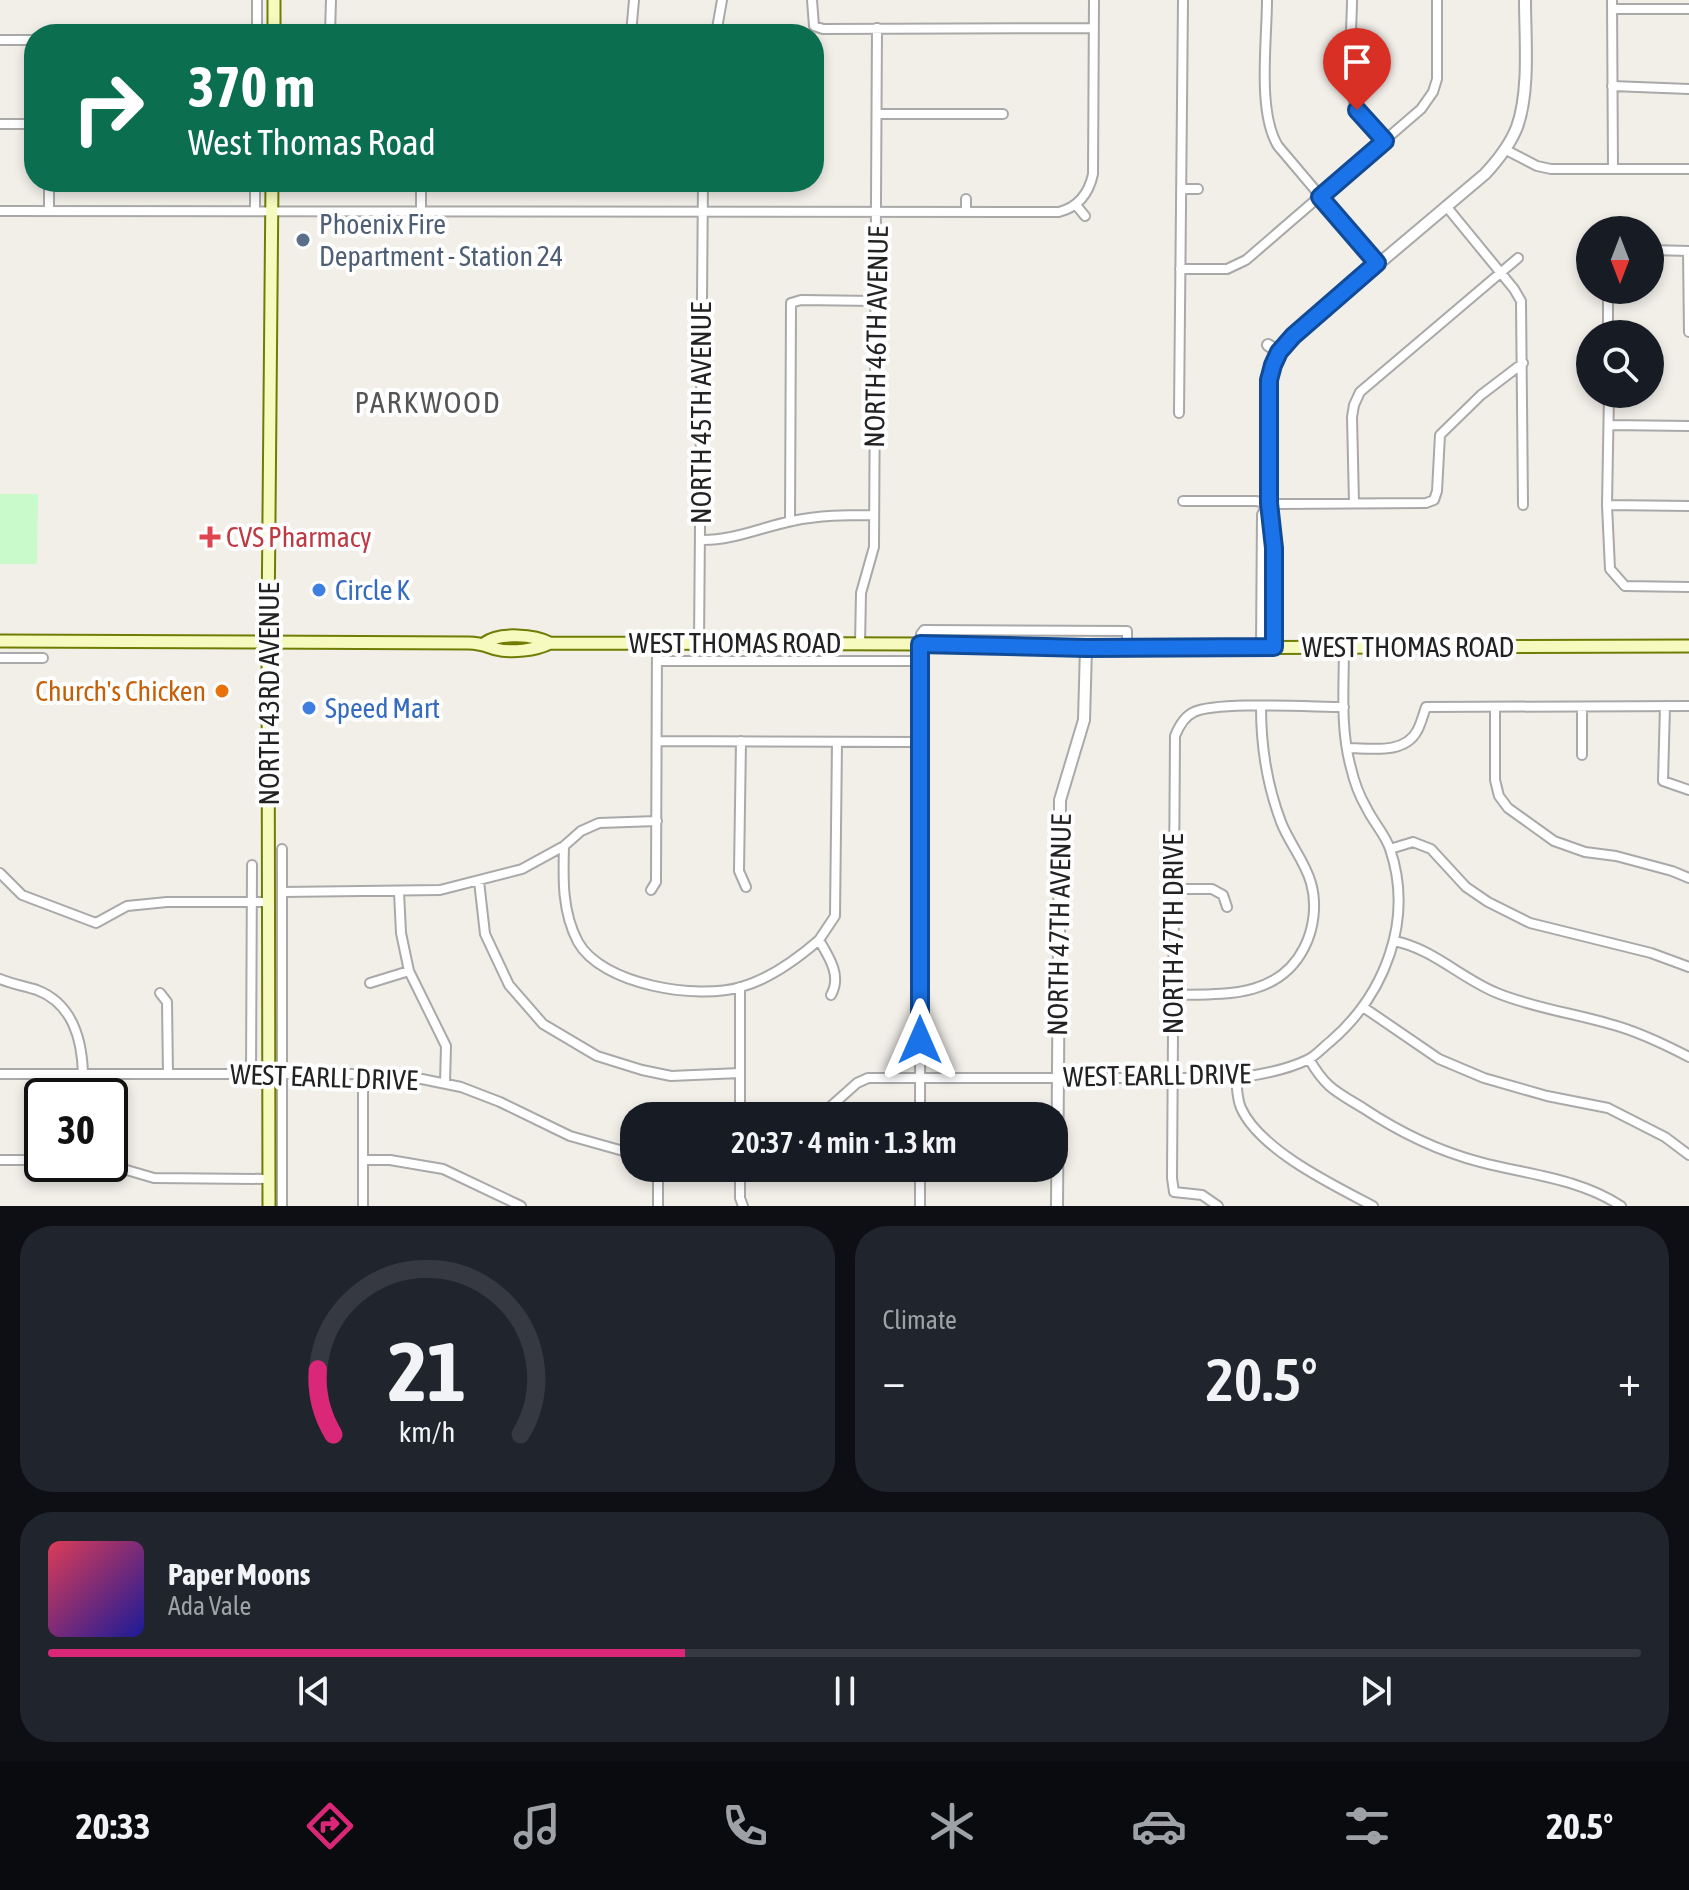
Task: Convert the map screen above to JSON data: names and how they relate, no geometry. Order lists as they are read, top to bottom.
{
  "streets": {
    "main road": ["WEST THOMAS ROAD", "NORTH 43RD AVENUE"],
    "street": [
      "NORTH 46TH AVENUE",
      "NORTH 45TH AVENUE",
      "NORTH 47TH AVENUE",
      "NORTH 47TH DRIVE",
      "WEST EARLL DRIVE"
    ]
  },
  "crossings": [
    ["NORTH 46TH AVENUE", "WEST THOMAS ROAD"],
    ["NORTH 45TH AVENUE", "WEST THOMAS ROAD"],
    ["WEST THOMAS ROAD", "NORTH 43RD AVENUE"],
    ["WEST THOMAS ROAD", "NORTH 47TH AVENUE"],
    ["NORTH 43RD AVENUE", "WEST EARLL DRIVE"],
    ["NORTH 47TH AVENUE", "WEST EARLL DRIVE"],
    ["NORTH 47TH DRIVE", "WEST EARLL DRIVE"]
  ],
  "districts": ["PARKWOOD"],
  "places": {
    "other": [
      "Phoenix Fire Department - Station 24",
      "Circle K",
      "Church's Chicken",
      "Speed Mart"
    ],
    "health": ["CVS Pharmacy"]
  },
  "north": "bottom",
  "page": {
    "turn": ["370 m", "West Thomas Road"],
    "limit": "30",
    "trip": "20:37 · 4 min · 1.3 km",
    "tile": "Climate",
    "heat": ["−", "20.5°", "+"],
    "song": ["Paper Moons", "Ada Vale"],
    "tabs": ["20:33", "20.5°"],
    "gauge": ["21", "km/h"]
  }
}
